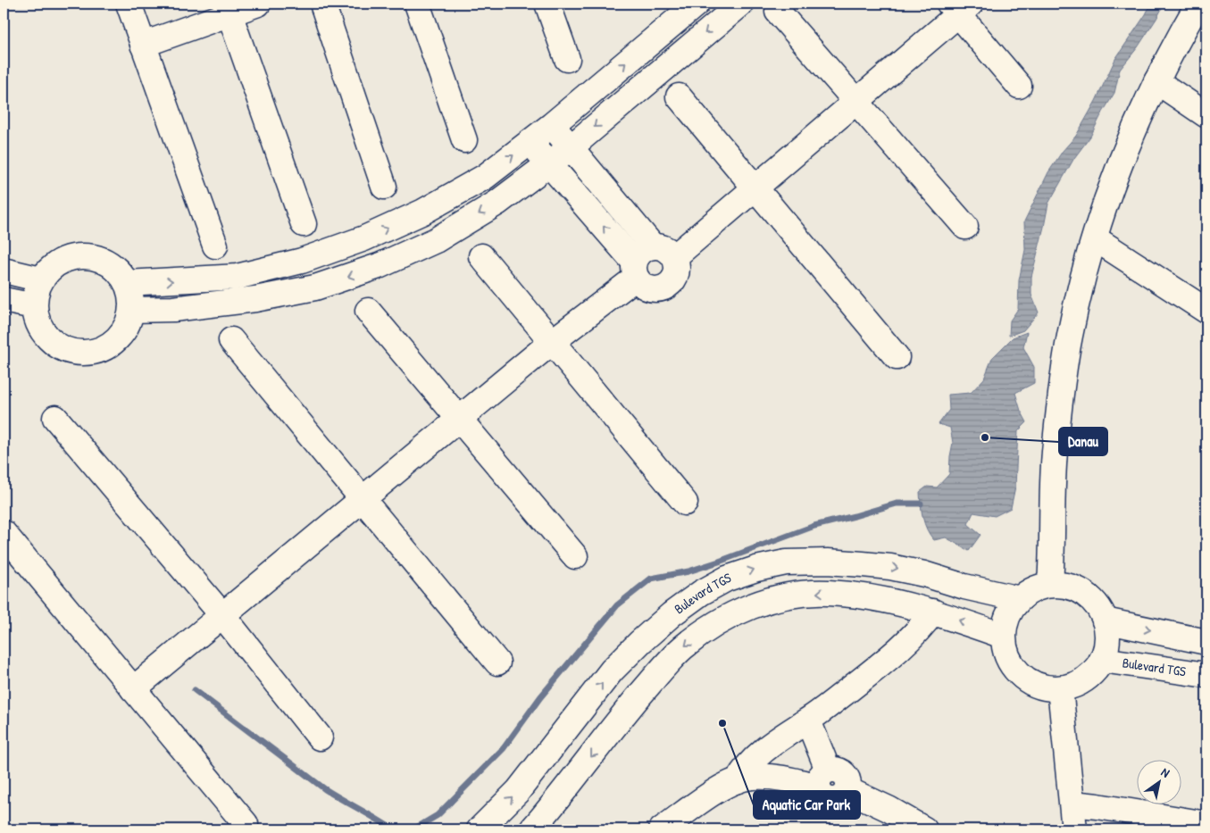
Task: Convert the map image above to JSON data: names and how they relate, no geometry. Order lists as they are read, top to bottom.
{
  "streets": {
    "street": ["Bulevard TGS"]
  },
  "places": ["Danau", "Aquatic Car Park"],
  "north": "top right"
}
